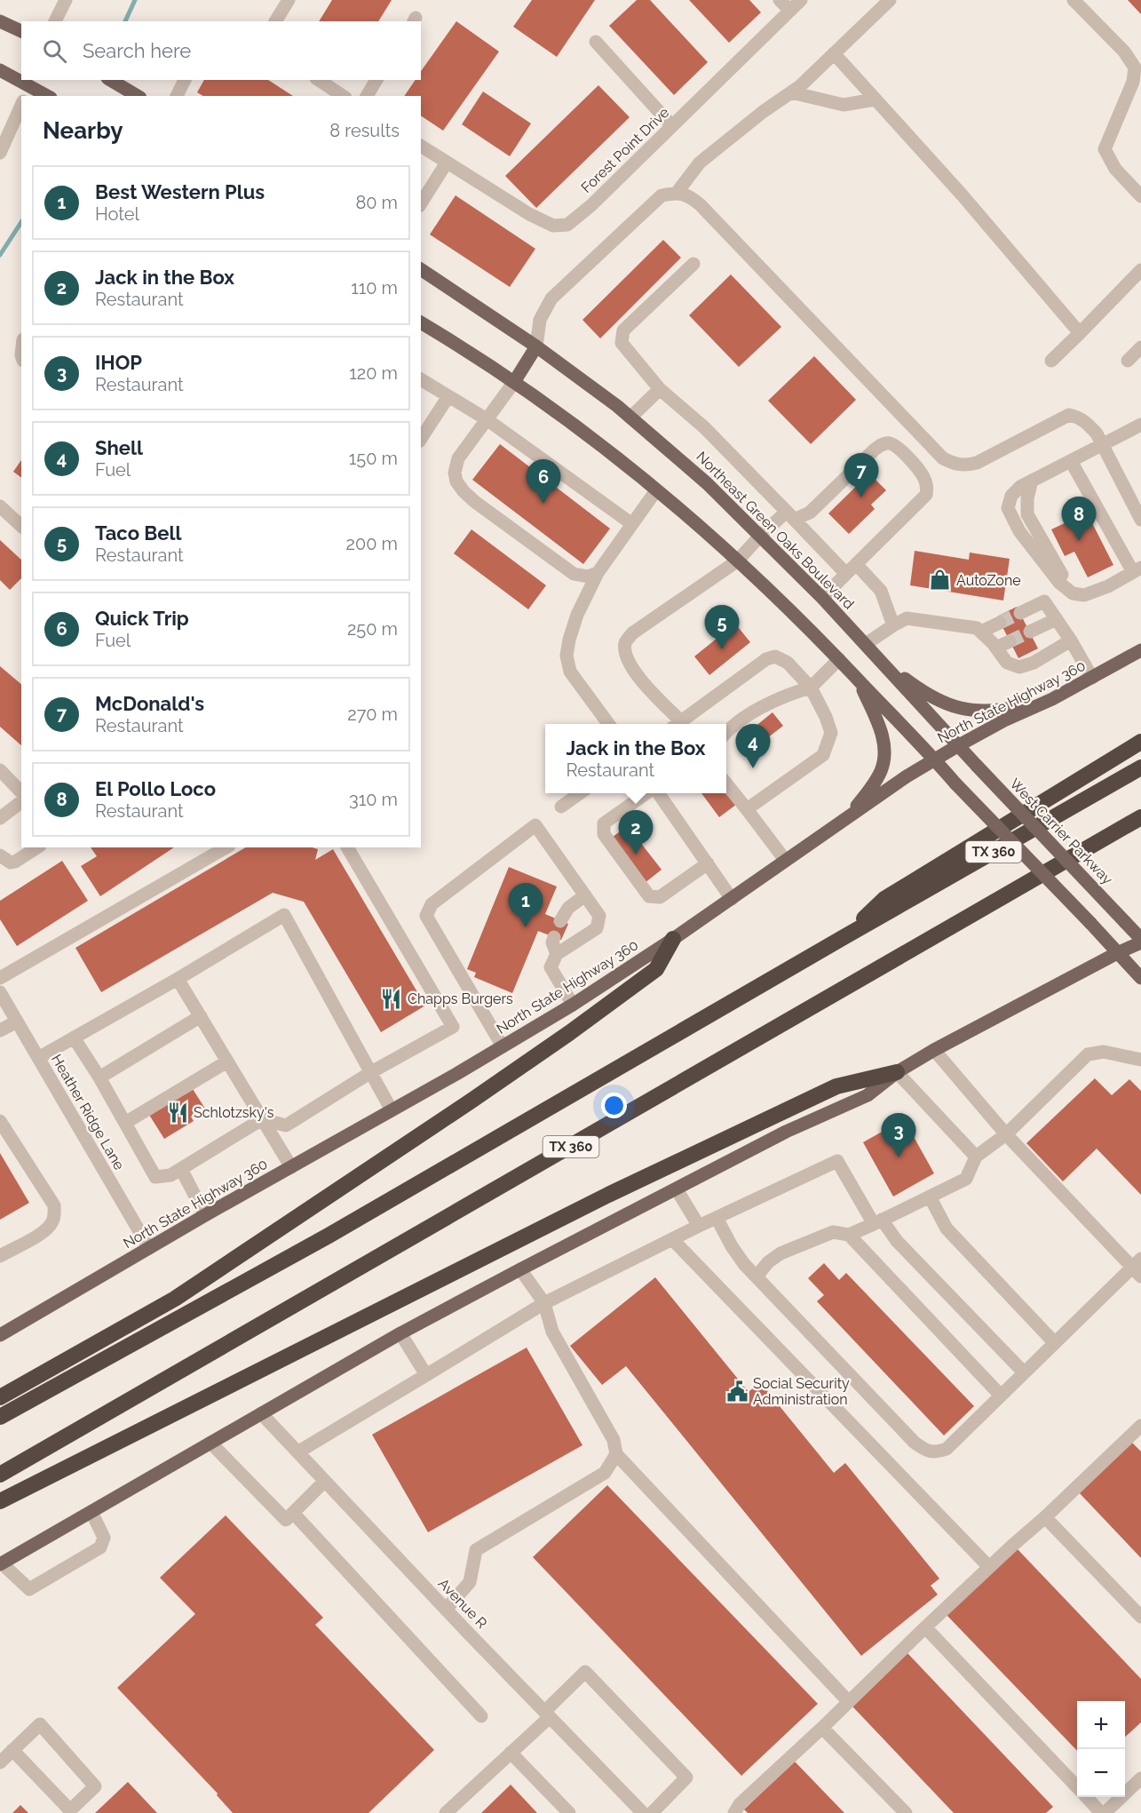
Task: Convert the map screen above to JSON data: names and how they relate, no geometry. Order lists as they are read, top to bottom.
{
  "streets": {
    "highway": ["TX 360"],
    "main road": ["Northeast Green Oaks Boulevard", "North State Highway 360", "West Carrier Parkway"],
    "street": ["Forest Point Drive", "Heather Ridge Lane", "Avenue R"]
  },
  "crossings": [
    ["Northeast Green Oaks Boulevard", "North State Highway 360"],
    ["Northeast Green Oaks Boulevard", "West Carrier Parkway"],
    ["North State Highway 360", "West Carrier Parkway"],
    ["North State Highway 360", "Heather Ridge Lane"]
  ],
  "places": {
    "shop": ["AutoZone"],
    "restaurant": ["Chapps Burgers", "Schlotzsky's"],
    "public building": ["Social Security Administration"]
  },
  "page": {
    "search": "Search here",
    "heading": ["Nearby", "8 results"],
    "list": [
      {
        "mark": "1",
        "name": "Best Western Plus",
        "note": "Hotel",
        "value": "80 m"
      },
      {
        "mark": "2",
        "name": "Jack in the Box",
        "note": "Restaurant",
        "value": "110 m"
      },
      {
        "mark": "3",
        "name": "IHOP",
        "note": "Restaurant",
        "value": "120 m"
      },
      {
        "mark": "4",
        "name": "Shell",
        "note": "Fuel",
        "value": "150 m"
      },
      {
        "mark": "5",
        "name": "Taco Bell",
        "note": "Restaurant",
        "value": "200 m"
      },
      {
        "mark": "6",
        "name": "Quick Trip",
        "note": "Fuel",
        "value": "250 m"
      },
      {
        "mark": "7",
        "name": "McDonald's",
        "note": "Restaurant",
        "value": "270 m"
      },
      {
        "mark": "8",
        "name": "El Pollo Loco",
        "note": "Restaurant",
        "value": "310 m"
      }
    ],
    "pins": [
      "7",
      "6",
      "8",
      "5",
      "4",
      "2",
      "1",
      "3"
    ],
    "popup": ["Jack in the Box", "Restaurant"],
    "map_buttons": ["+", "−"]
  }
}
